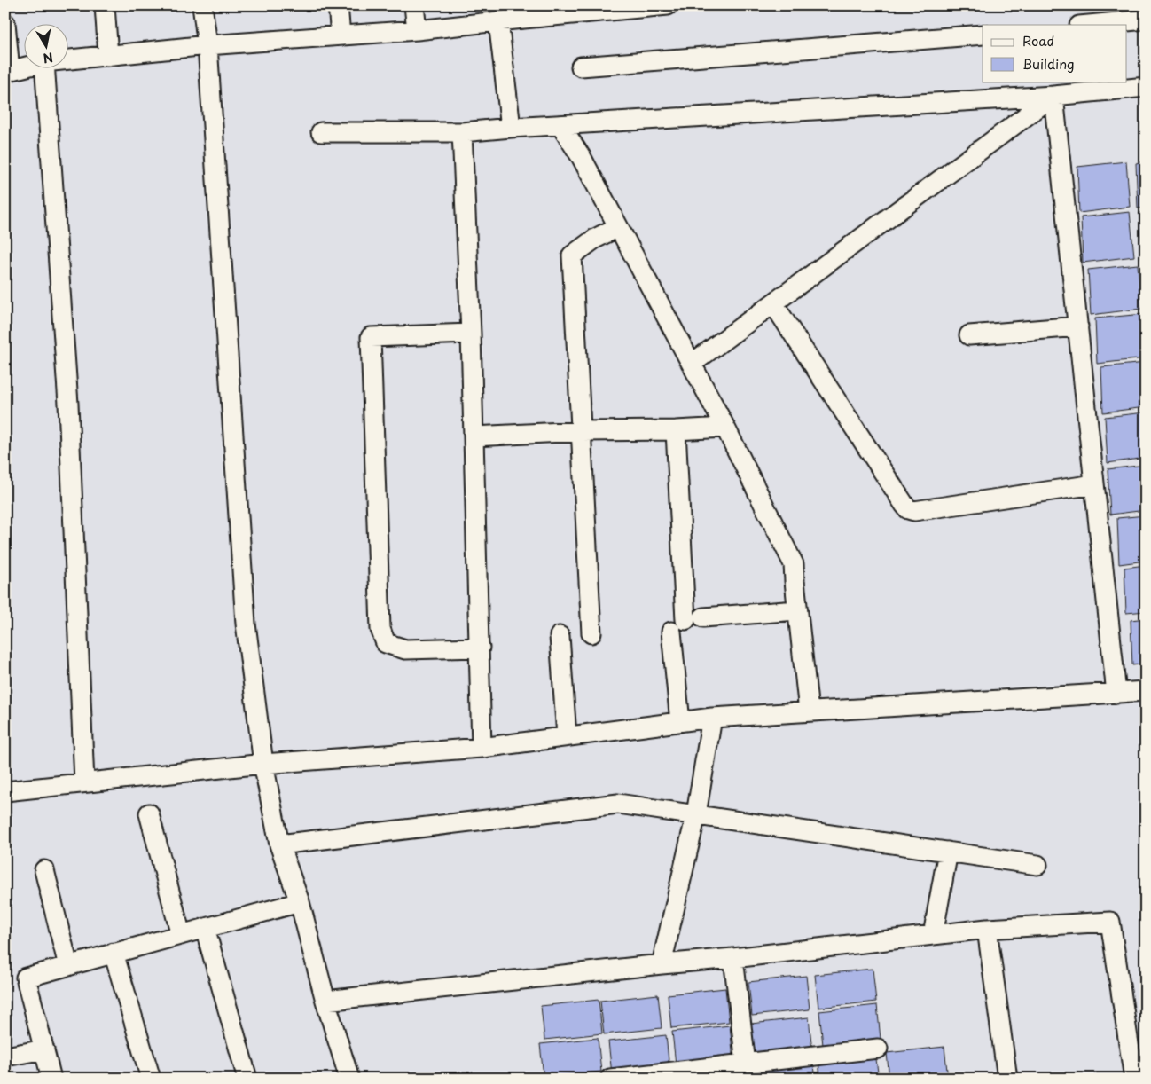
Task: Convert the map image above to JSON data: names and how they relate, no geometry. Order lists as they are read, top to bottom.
{
  "legend": ["Road", "Building"],
  "north": "bottom"
}
